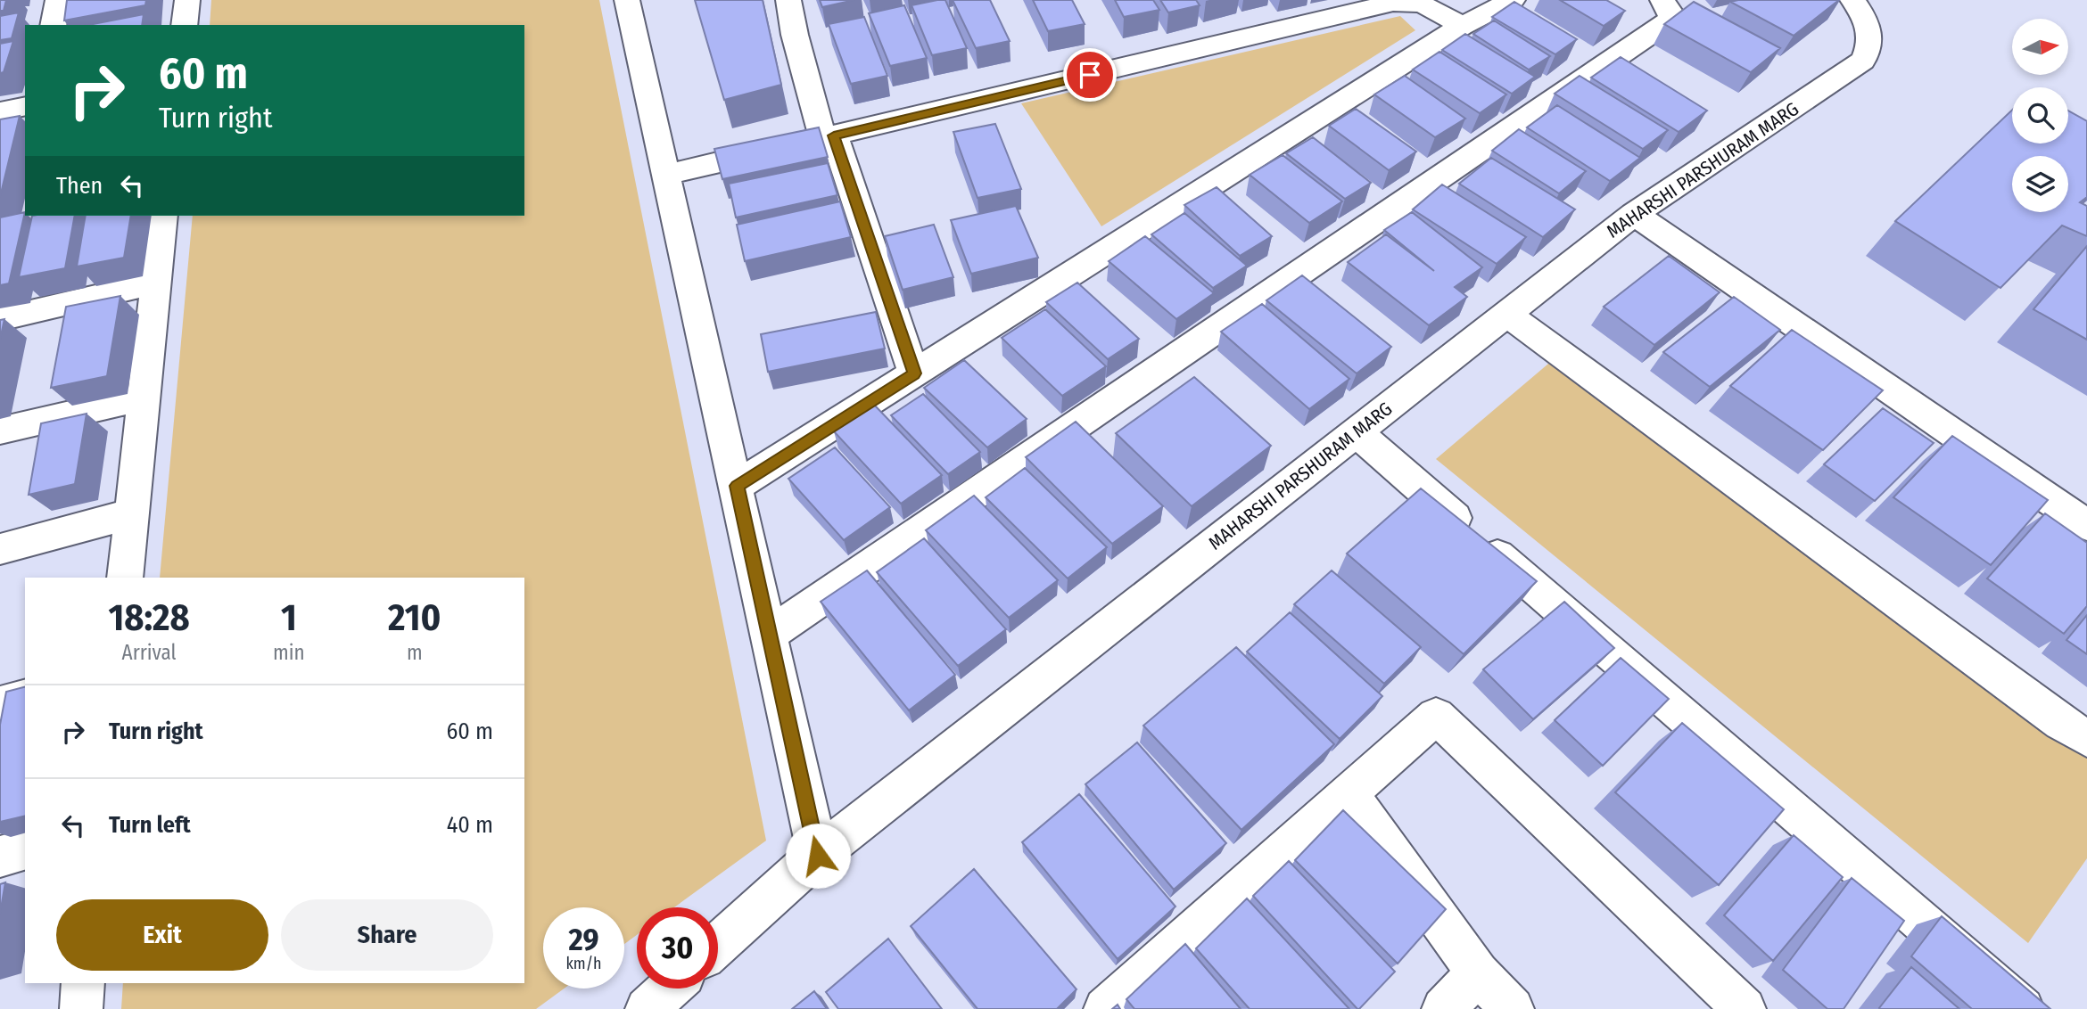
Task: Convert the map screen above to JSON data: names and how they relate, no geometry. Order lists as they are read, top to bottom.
{
  "streets": {
    "street": ["MAHARSHI PARSHURAM MARG"]
  },
  "north": "right",
  "page": {
    "turn": ["60 m", "Turn right"],
    "then": "Then",
    "eta": [
      "18:28",
      "Arrival",
      "1",
      "min",
      "210",
      "m"
    ],
    "list": [
      {
        "name": "Turn right",
        "value": "60 m"
      },
      {
        "name": "Turn left",
        "value": "40 m"
      }
    ],
    "buttons": ["Exit", "Share"],
    "speed": "29 km/h",
    "limit": "30"
  }
}
